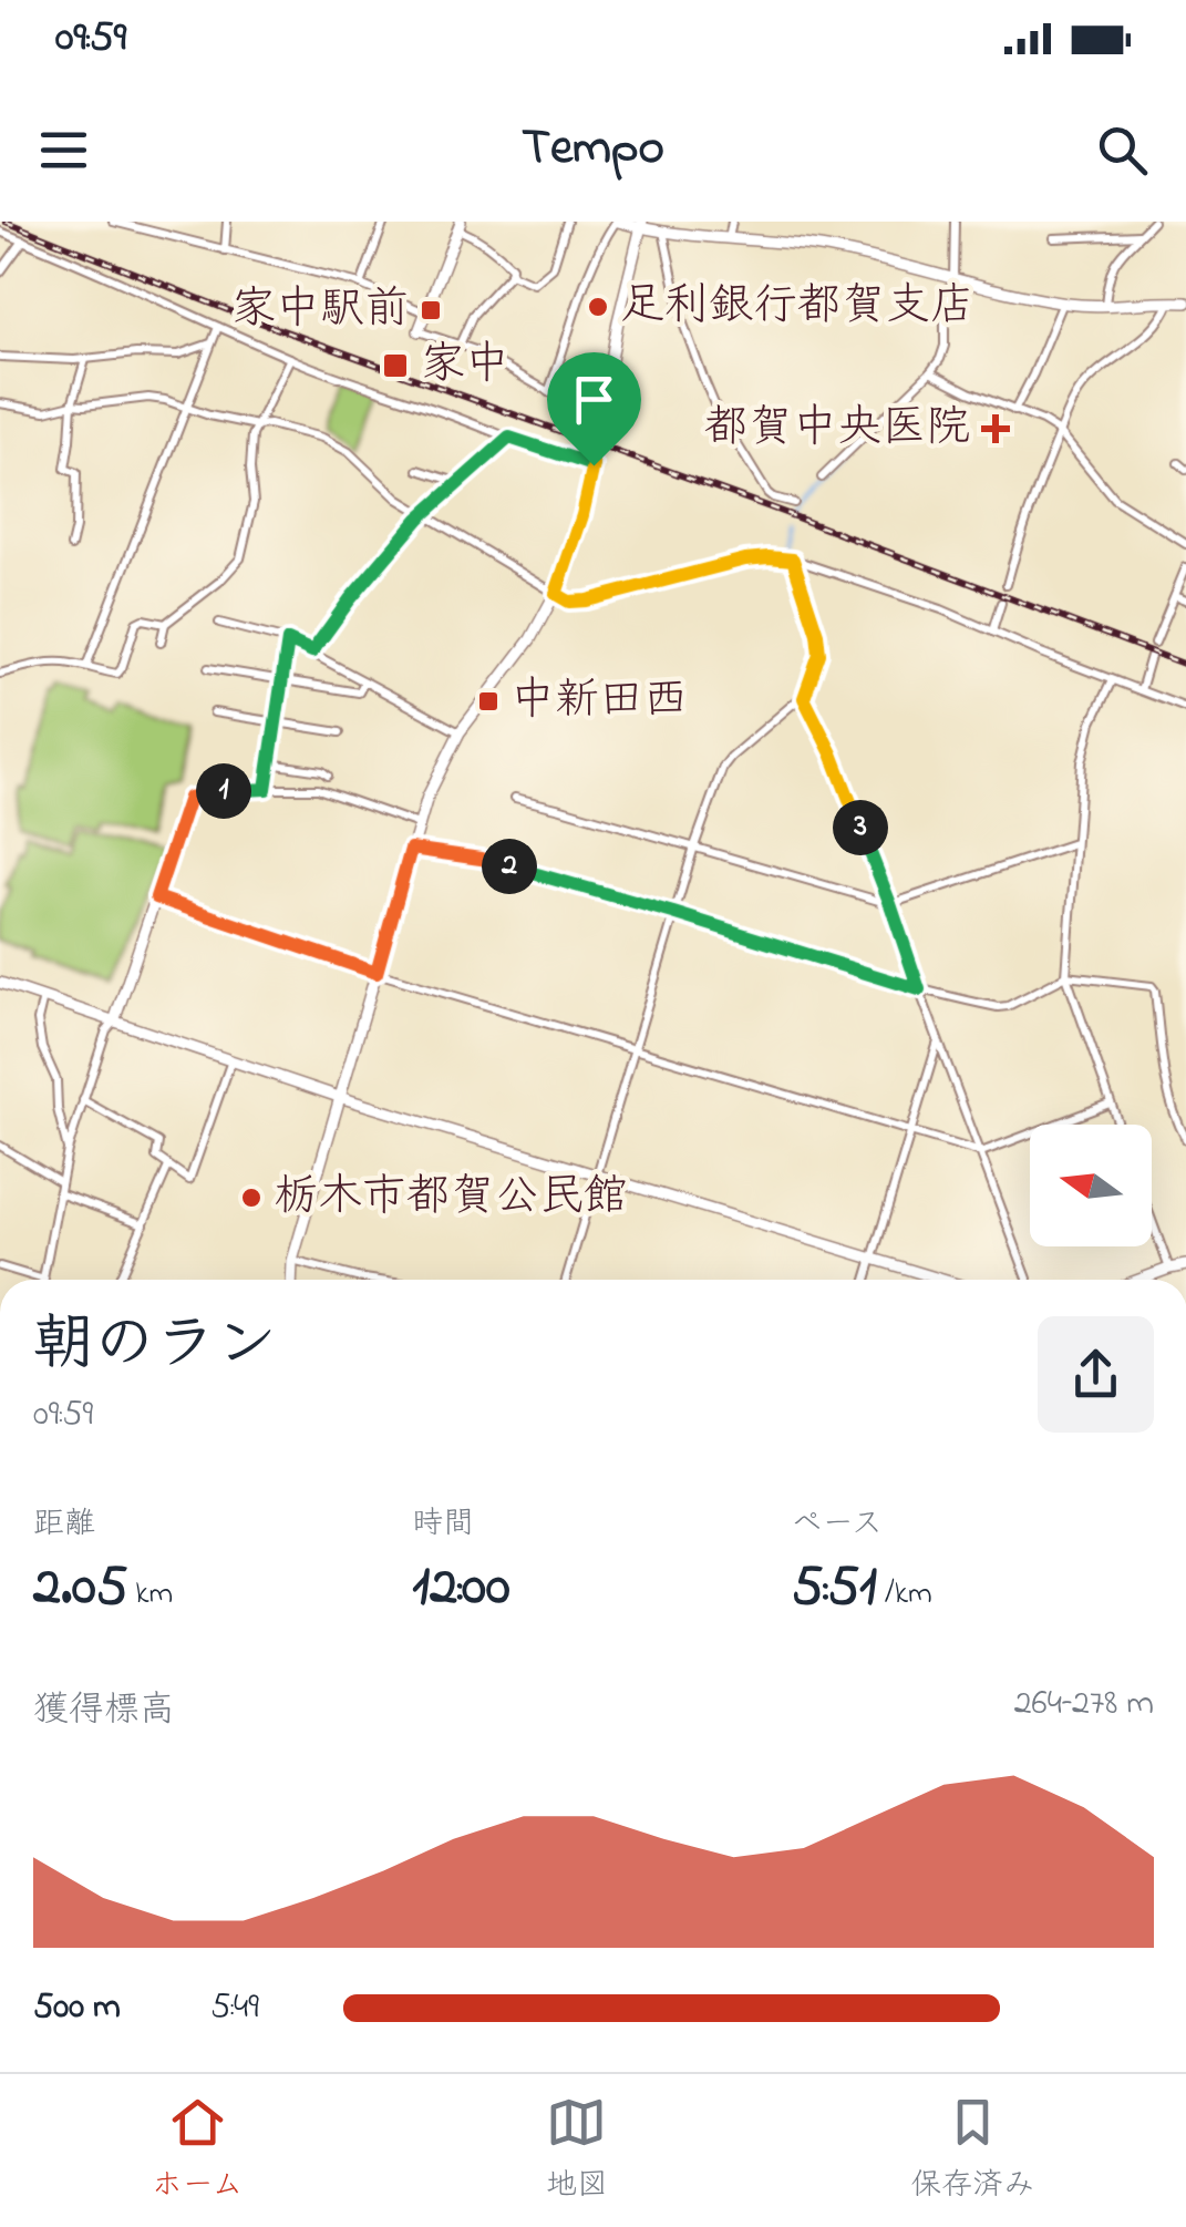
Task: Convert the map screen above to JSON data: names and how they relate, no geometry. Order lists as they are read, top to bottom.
{
  "places": {
    "other": ["足利銀行都賀支店", "栃木市都賀公民館"],
    "transit": ["家中駅前", "家中", "中新田西"],
    "health": ["都賀中央医院"]
  },
  "north": "left",
  "page": {
    "status": "09:59",
    "header": "Tempo",
    "pins": ["1", "3", "2"],
    "heading": ["朝のラン", "09:59"],
    "stats": [
      ["距離", "2.05 km"],
      ["時間", "12:00"],
      ["ペース", "5:51 /km"]
    ],
    "chart": ["獲得標高", "264–278 m"],
    "list": [
      {
        "name": "500 m",
        "note": "5:49"
      }
    ],
    "tabs": ["ホーム", "地図", "保存済み"]
  }
}
